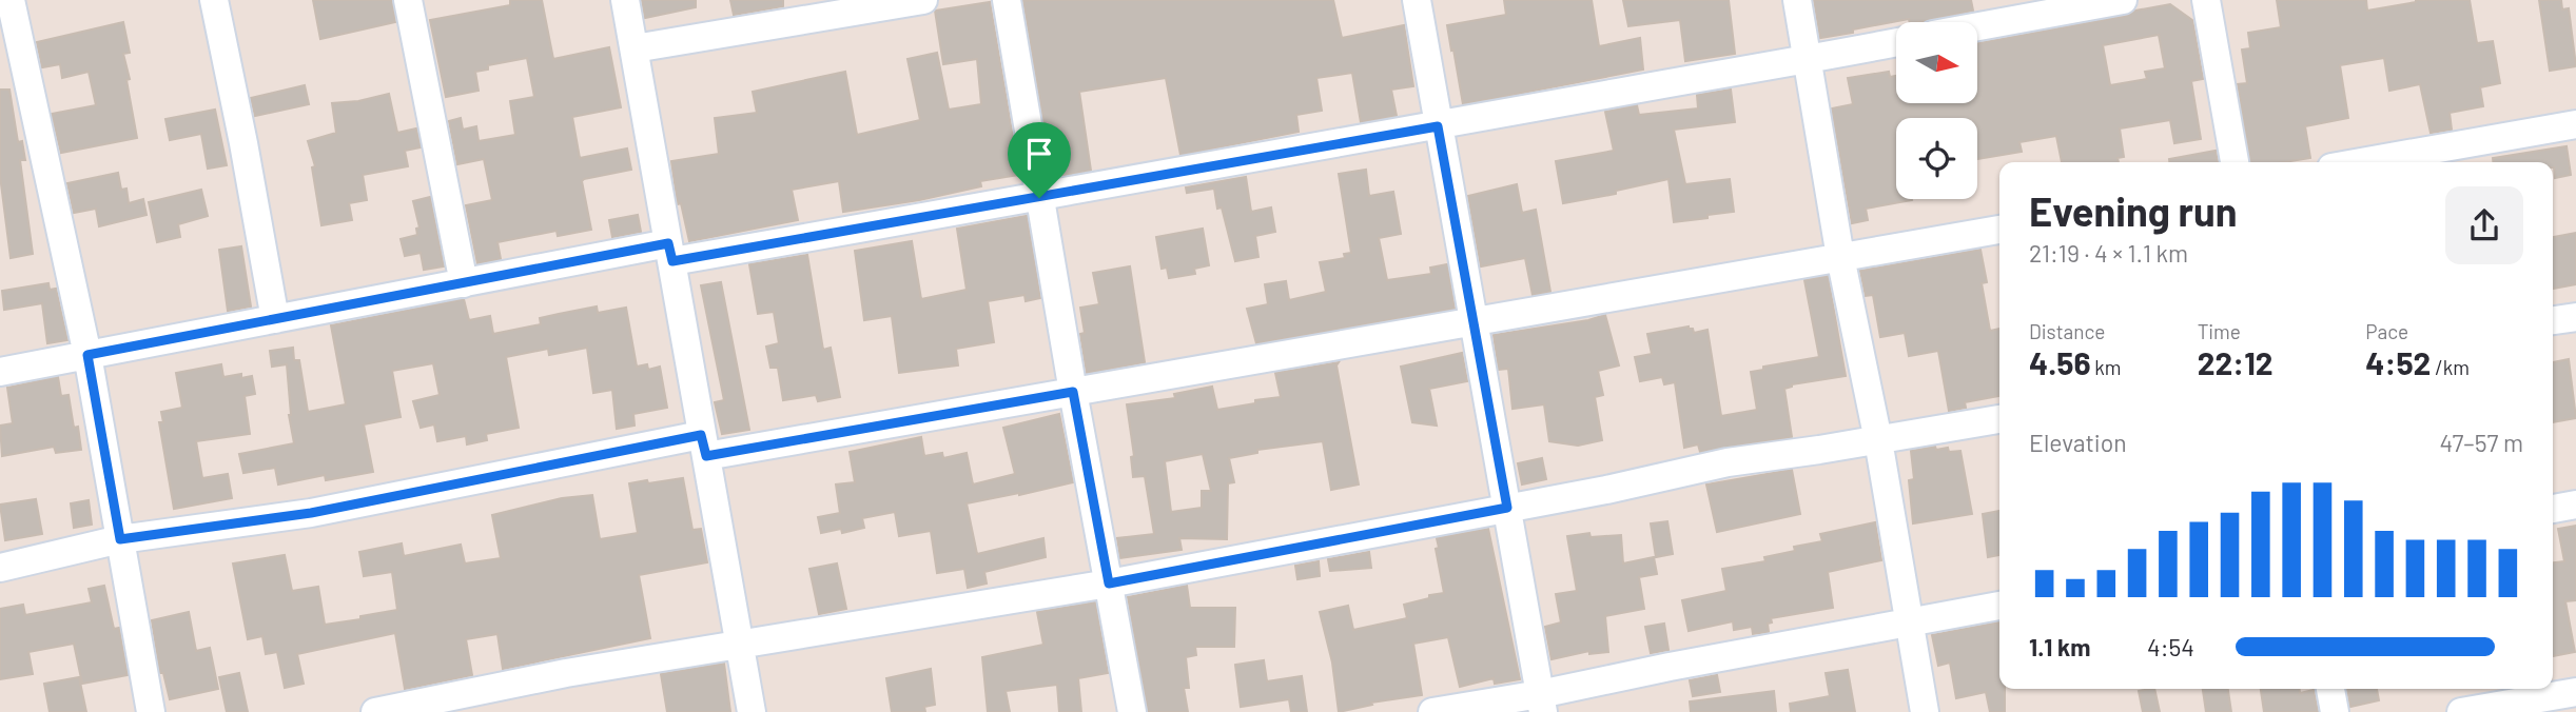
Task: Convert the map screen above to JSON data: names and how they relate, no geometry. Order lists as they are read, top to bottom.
{
  "north": "right",
  "page": {
    "heading": ["Evening run", "21:19 · 4 × 1.1 km"],
    "stats": [
      ["Distance", "4.56 km"],
      ["Time", "22:12"],
      ["Pace", "4:52 /km"]
    ],
    "chart": ["Elevation", "47–57 m"],
    "list": [
      {
        "name": "1.1 km",
        "note": "4:54"
      }
    ]
  }
}
